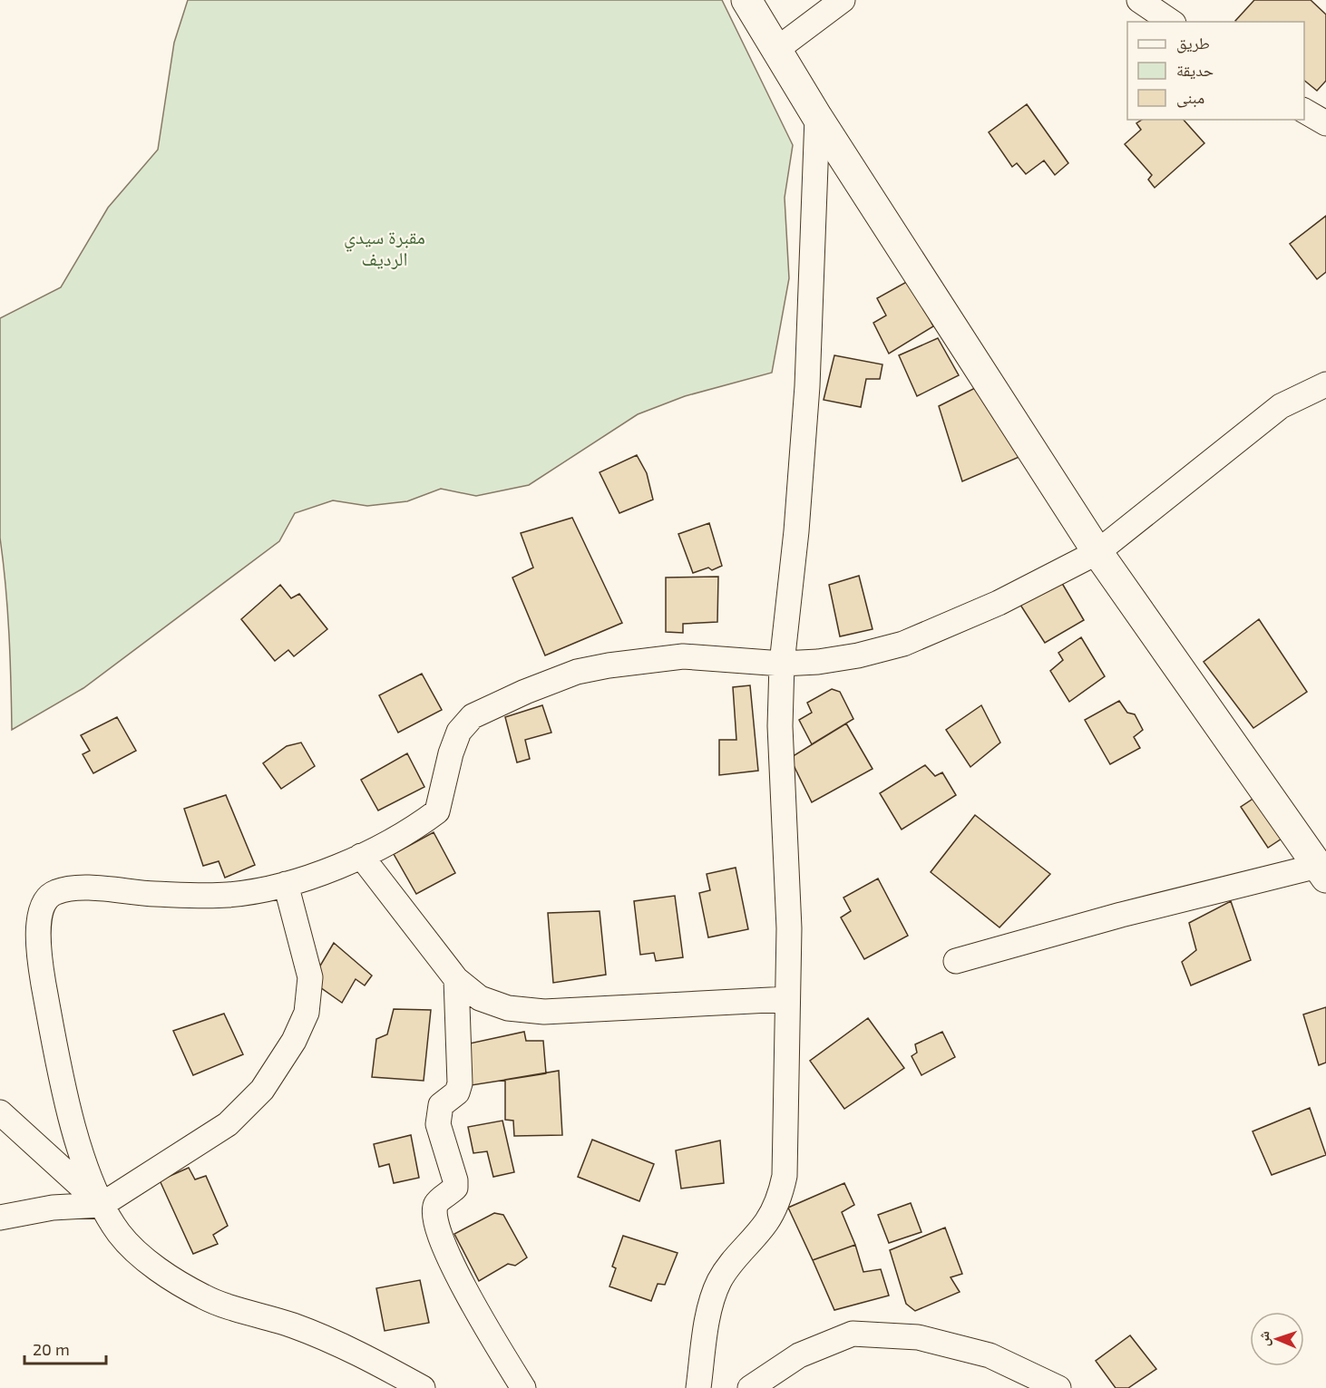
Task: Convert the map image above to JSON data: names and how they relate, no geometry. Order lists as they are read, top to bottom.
{
  "parks": ["مقبرة سيدي الرديف"],
  "legend": ["طريق", "حديقة", "مبنى"],
  "scale_bar": "20 m",
  "north": "left"
}
